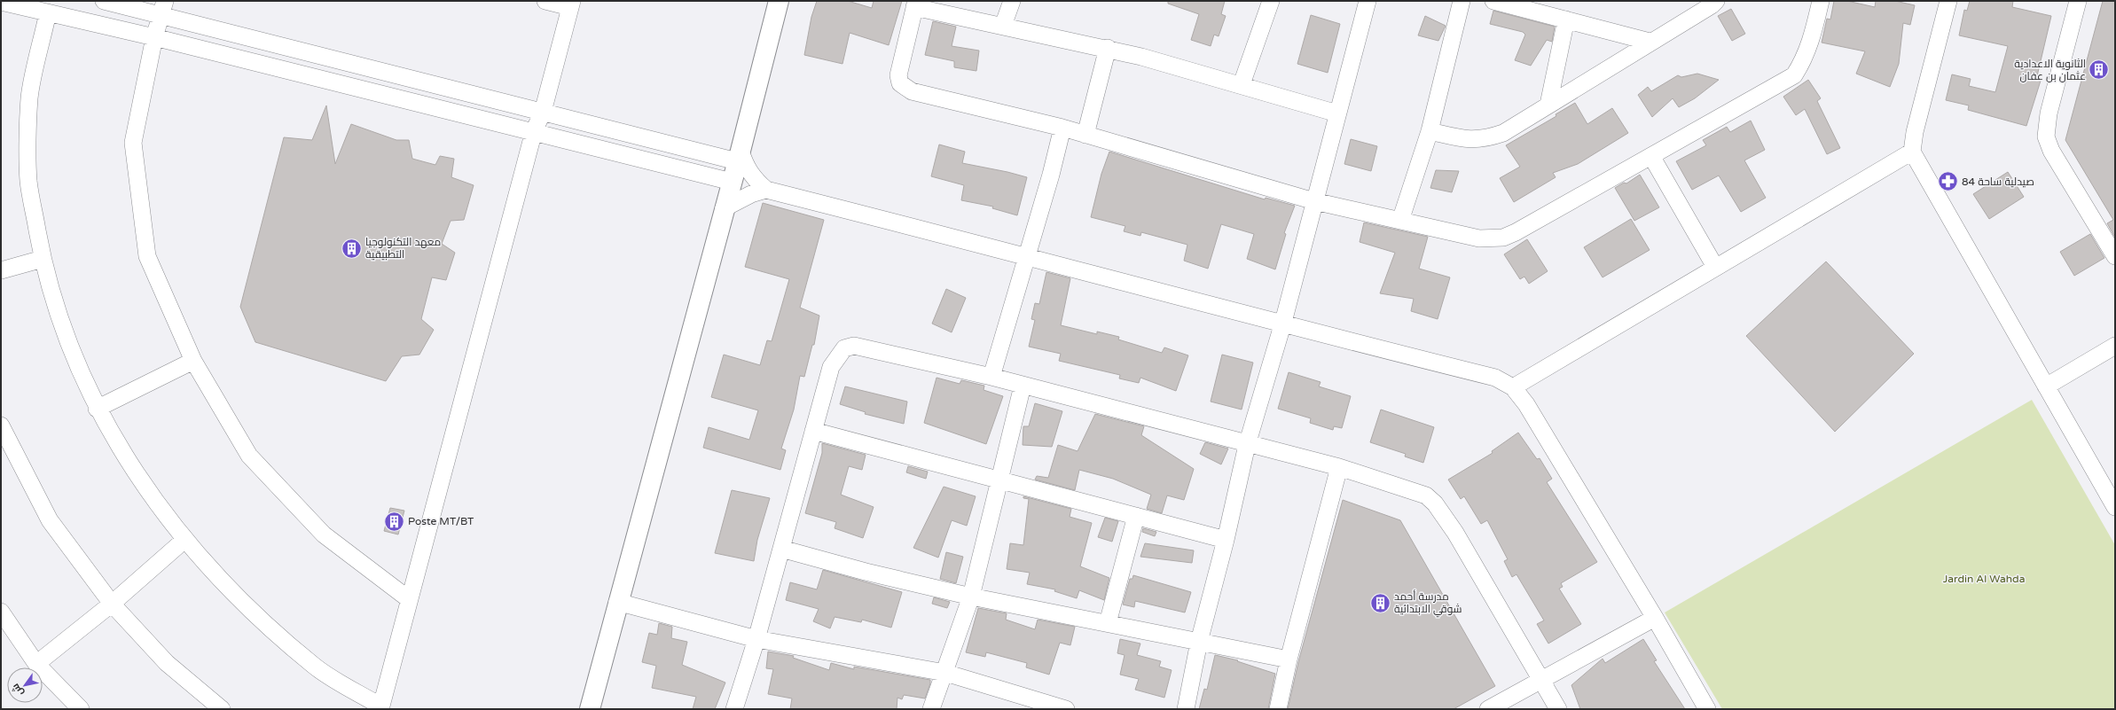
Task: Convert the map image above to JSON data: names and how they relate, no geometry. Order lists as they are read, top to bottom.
{
  "parks": ["Jardin Al Wahda"],
  "places": {
    "building": [
      "الثانوية الاعدادية عثمان بن عفان",
      "معهد التكنولوجيا التطبيقية",
      "Poste MT/BT",
      "مدرسة أحمد شوقي الابتدائية"
    ],
    "pharmacy": ["صيدلية ساحة 84"]
  },
  "north": "bottom left"
}
